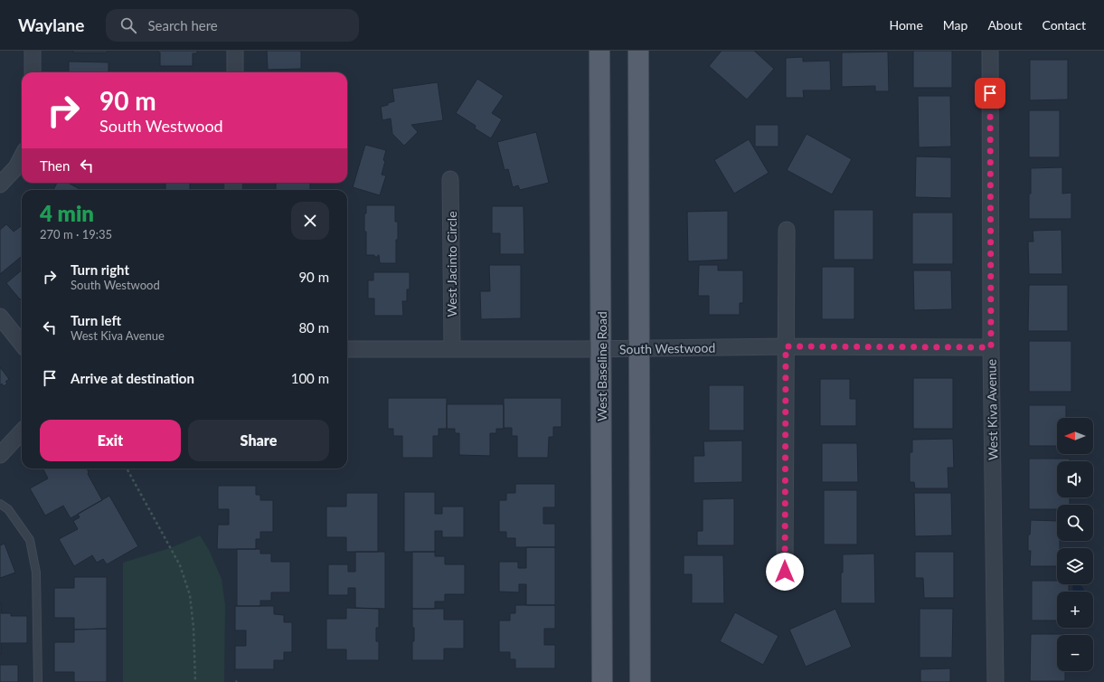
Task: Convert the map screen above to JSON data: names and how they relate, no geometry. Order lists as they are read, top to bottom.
{
  "streets": {
    "main road": ["West Baseline Road"],
    "street": ["West Jacinto Circle", "South Westwood", "West Kiva Avenue"]
  },
  "crossings": [
    ["West Jacinto Circle", "South Westwood"],
    ["South Westwood", "West Baseline Road"],
    ["South Westwood", "West Kiva Avenue"]
  ],
  "north": "left",
  "page": {
    "header": "Waylane",
    "search": "Search here",
    "nav": [
      "Home",
      "Map",
      "About",
      "Contact"
    ],
    "turn": ["90 m", "South Westwood"],
    "then": "Then",
    "heading": ["4 min", "270 m · 19:35"],
    "list": [
      {
        "name": "Turn right",
        "note": "South Westwood",
        "value": "90 m"
      },
      {
        "name": "Turn left",
        "note": "West Kiva Avenue",
        "value": "80 m"
      },
      {
        "name": "Arrive at destination",
        "value": "100 m"
      }
    ],
    "buttons": ["Exit", "Share"],
    "map_buttons": ["+", "−"]
  }
}
